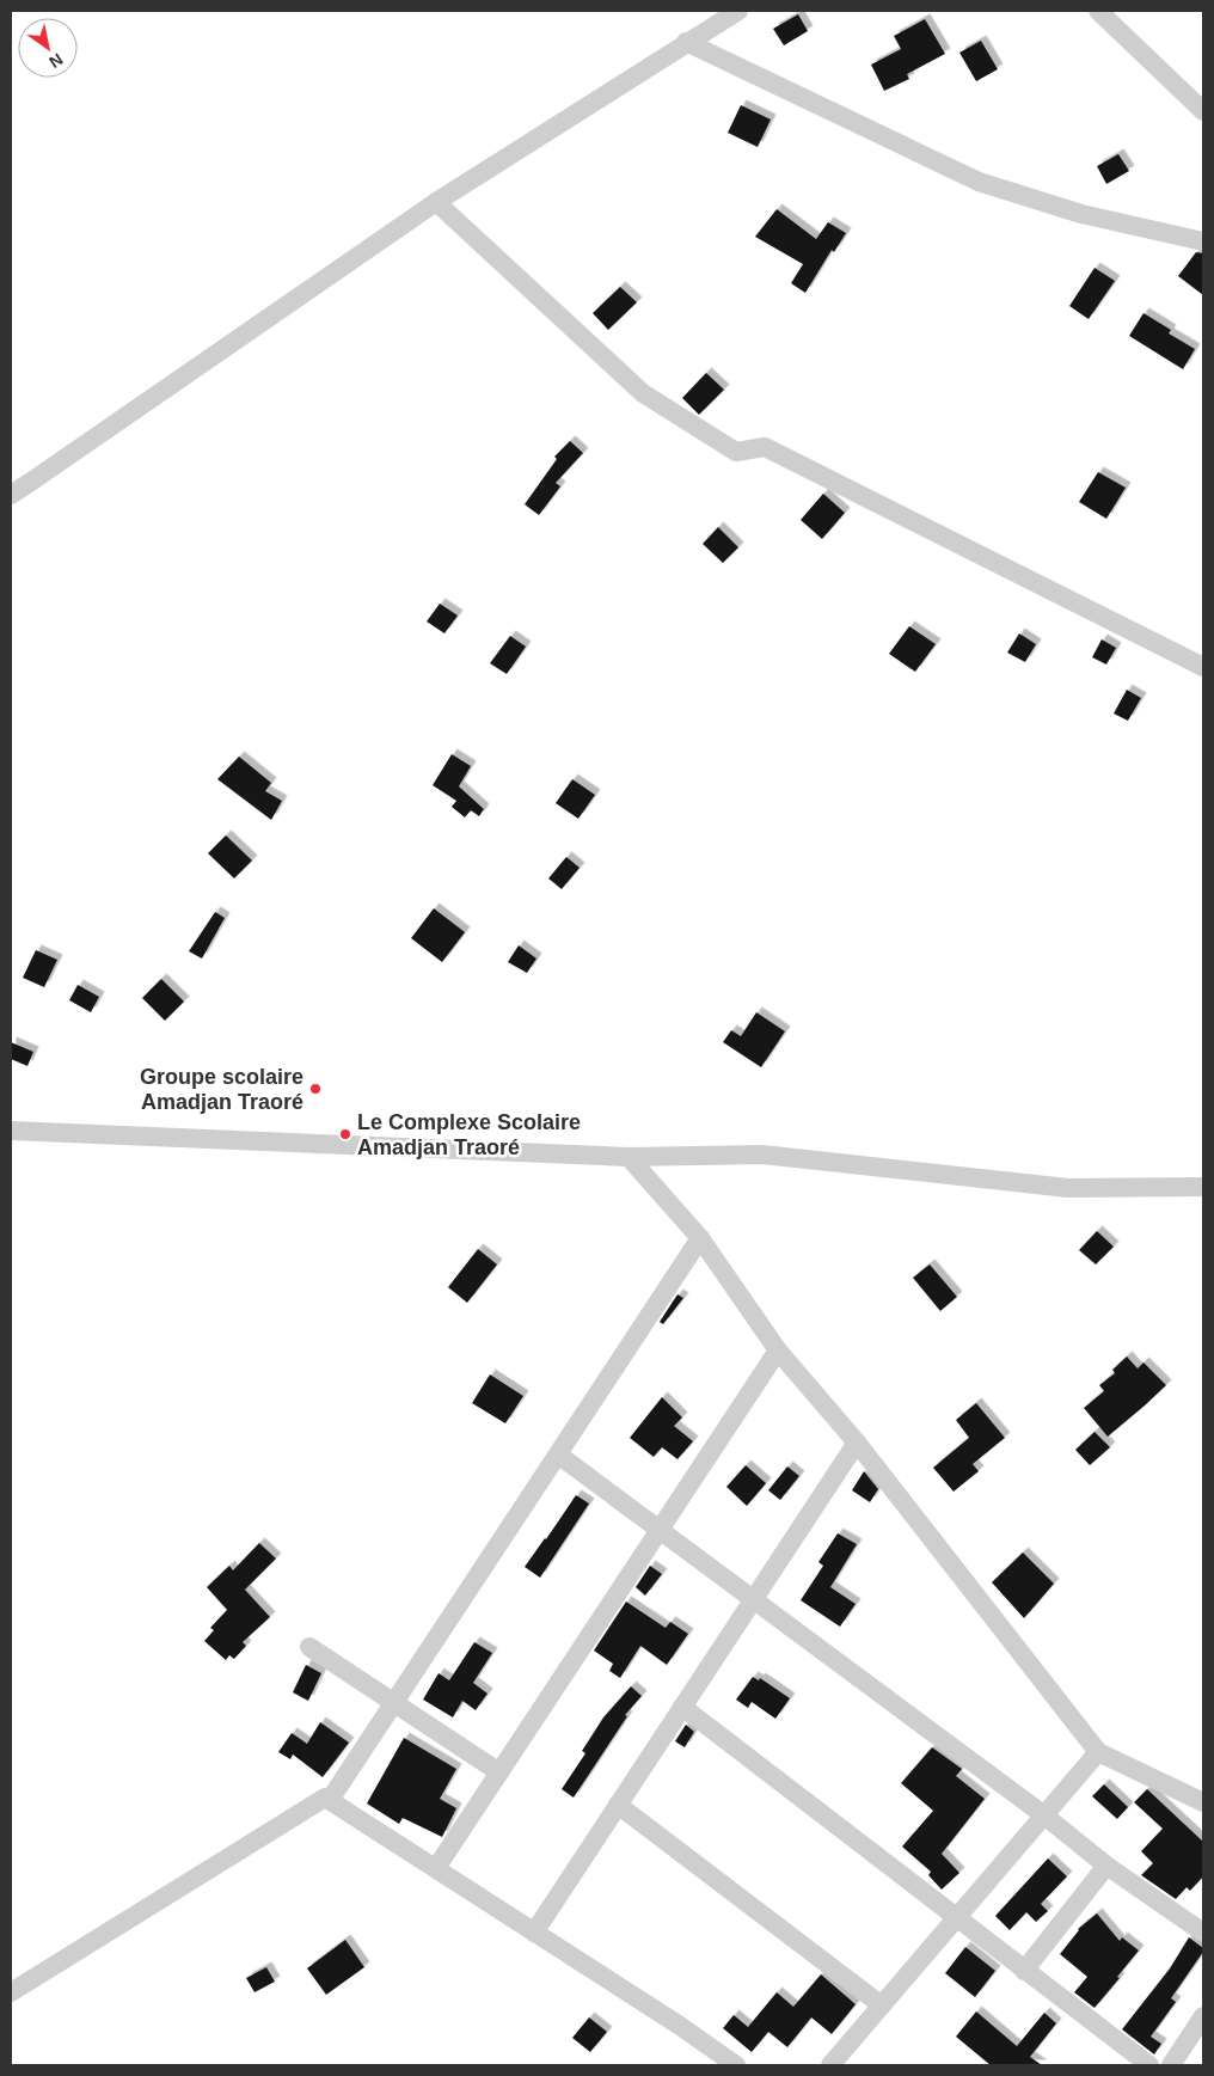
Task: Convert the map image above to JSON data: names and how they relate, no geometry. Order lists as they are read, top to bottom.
{
  "places": ["Groupe scolaire Amadjan Traoré", "Le Complexe Scolaire Amadjan Traoré"],
  "north": "bottom right"
}
